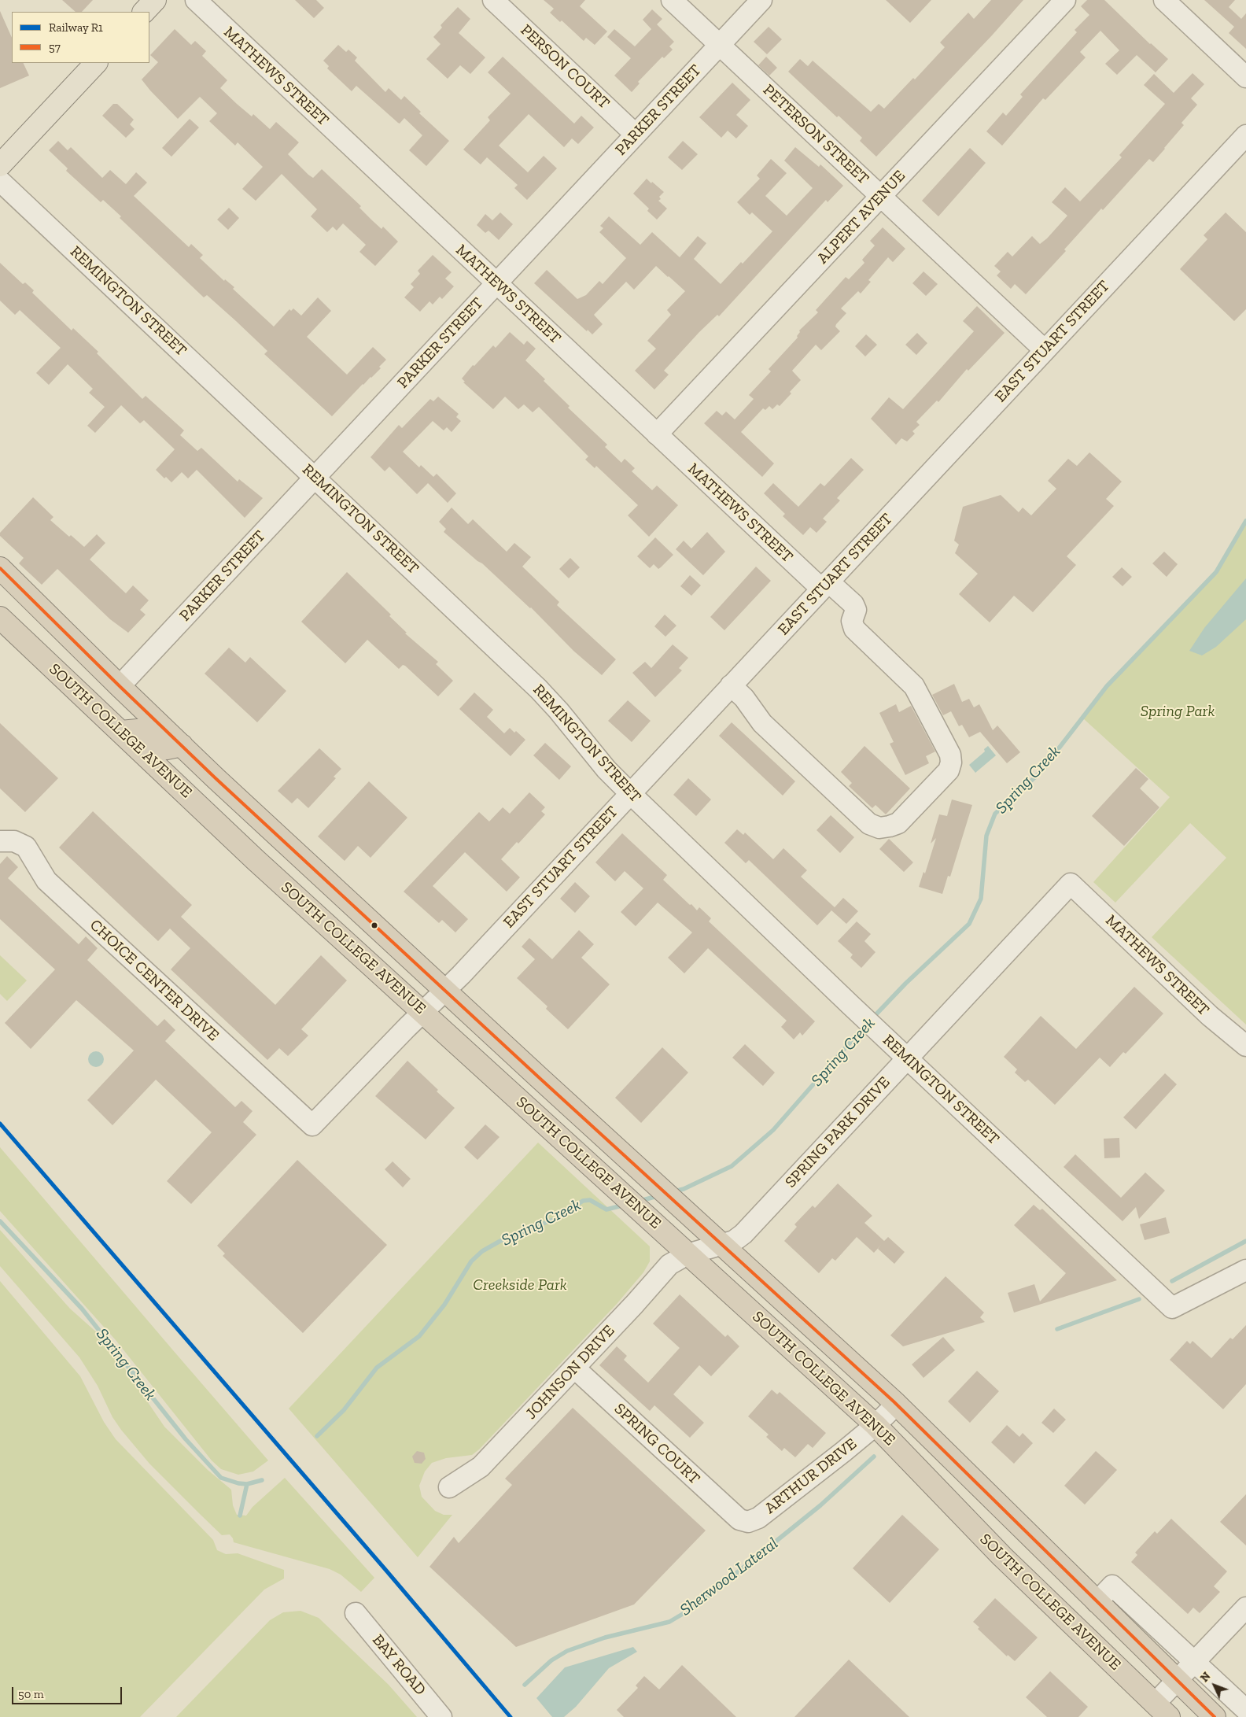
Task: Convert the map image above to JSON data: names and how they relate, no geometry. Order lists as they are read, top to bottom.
{
  "streets": {
    "highway": ["SOUTH COLLEGE AVENUE"],
    "street": [
      "PERSON COURT",
      "MATHEWS STREET",
      "PARKER STREET",
      "PETERSON STREET",
      "ALPERT AVENUE",
      "REMINGTON STREET",
      "EAST STUART STREET",
      "CHOICE CENTER DRIVE",
      "SPRING PARK DRIVE",
      "JOHNSON DRIVE",
      "SPRING COURT",
      "ARTHUR DRIVE",
      "BAY ROAD"
    ]
  },
  "crossings": [
    ["PERSON COURT", "PARKER STREET"],
    ["MATHEWS STREET", "PARKER STREET"],
    ["MATHEWS STREET", "ALPERT AVENUE"],
    ["MATHEWS STREET", "EAST STUART STREET"],
    ["MATHEWS STREET", "SPRING PARK DRIVE"],
    ["PARKER STREET", "PETERSON STREET"],
    ["PARKER STREET", "REMINGTON STREET"],
    ["PARKER STREET", "SOUTH COLLEGE AVENUE"],
    ["PETERSON STREET", "ALPERT AVENUE"],
    ["PETERSON STREET", "EAST STUART STREET"],
    ["REMINGTON STREET", "EAST STUART STREET"],
    ["REMINGTON STREET", "SPRING PARK DRIVE"],
    ["EAST STUART STREET", "SOUTH COLLEGE AVENUE"],
    ["EAST STUART STREET", "CHOICE CENTER DRIVE"],
    ["SOUTH COLLEGE AVENUE", "SPRING PARK DRIVE"],
    ["SOUTH COLLEGE AVENUE", "JOHNSON DRIVE"],
    ["SOUTH COLLEGE AVENUE", "ARTHUR DRIVE"],
    ["SPRING PARK DRIVE", "JOHNSON DRIVE"],
    ["JOHNSON DRIVE", "SPRING COURT"],
    ["SPRING COURT", "ARTHUR DRIVE"]
  ],
  "water": ["Spring Creek", "Sherwood Lateral"],
  "parks": ["Spring Park", "Creekside Park"],
  "lines": ["transit line 57", "rail line R1"],
  "legend": ["Railway R1", "57"],
  "scale_bar": "50 m",
  "north": "top left"
}
